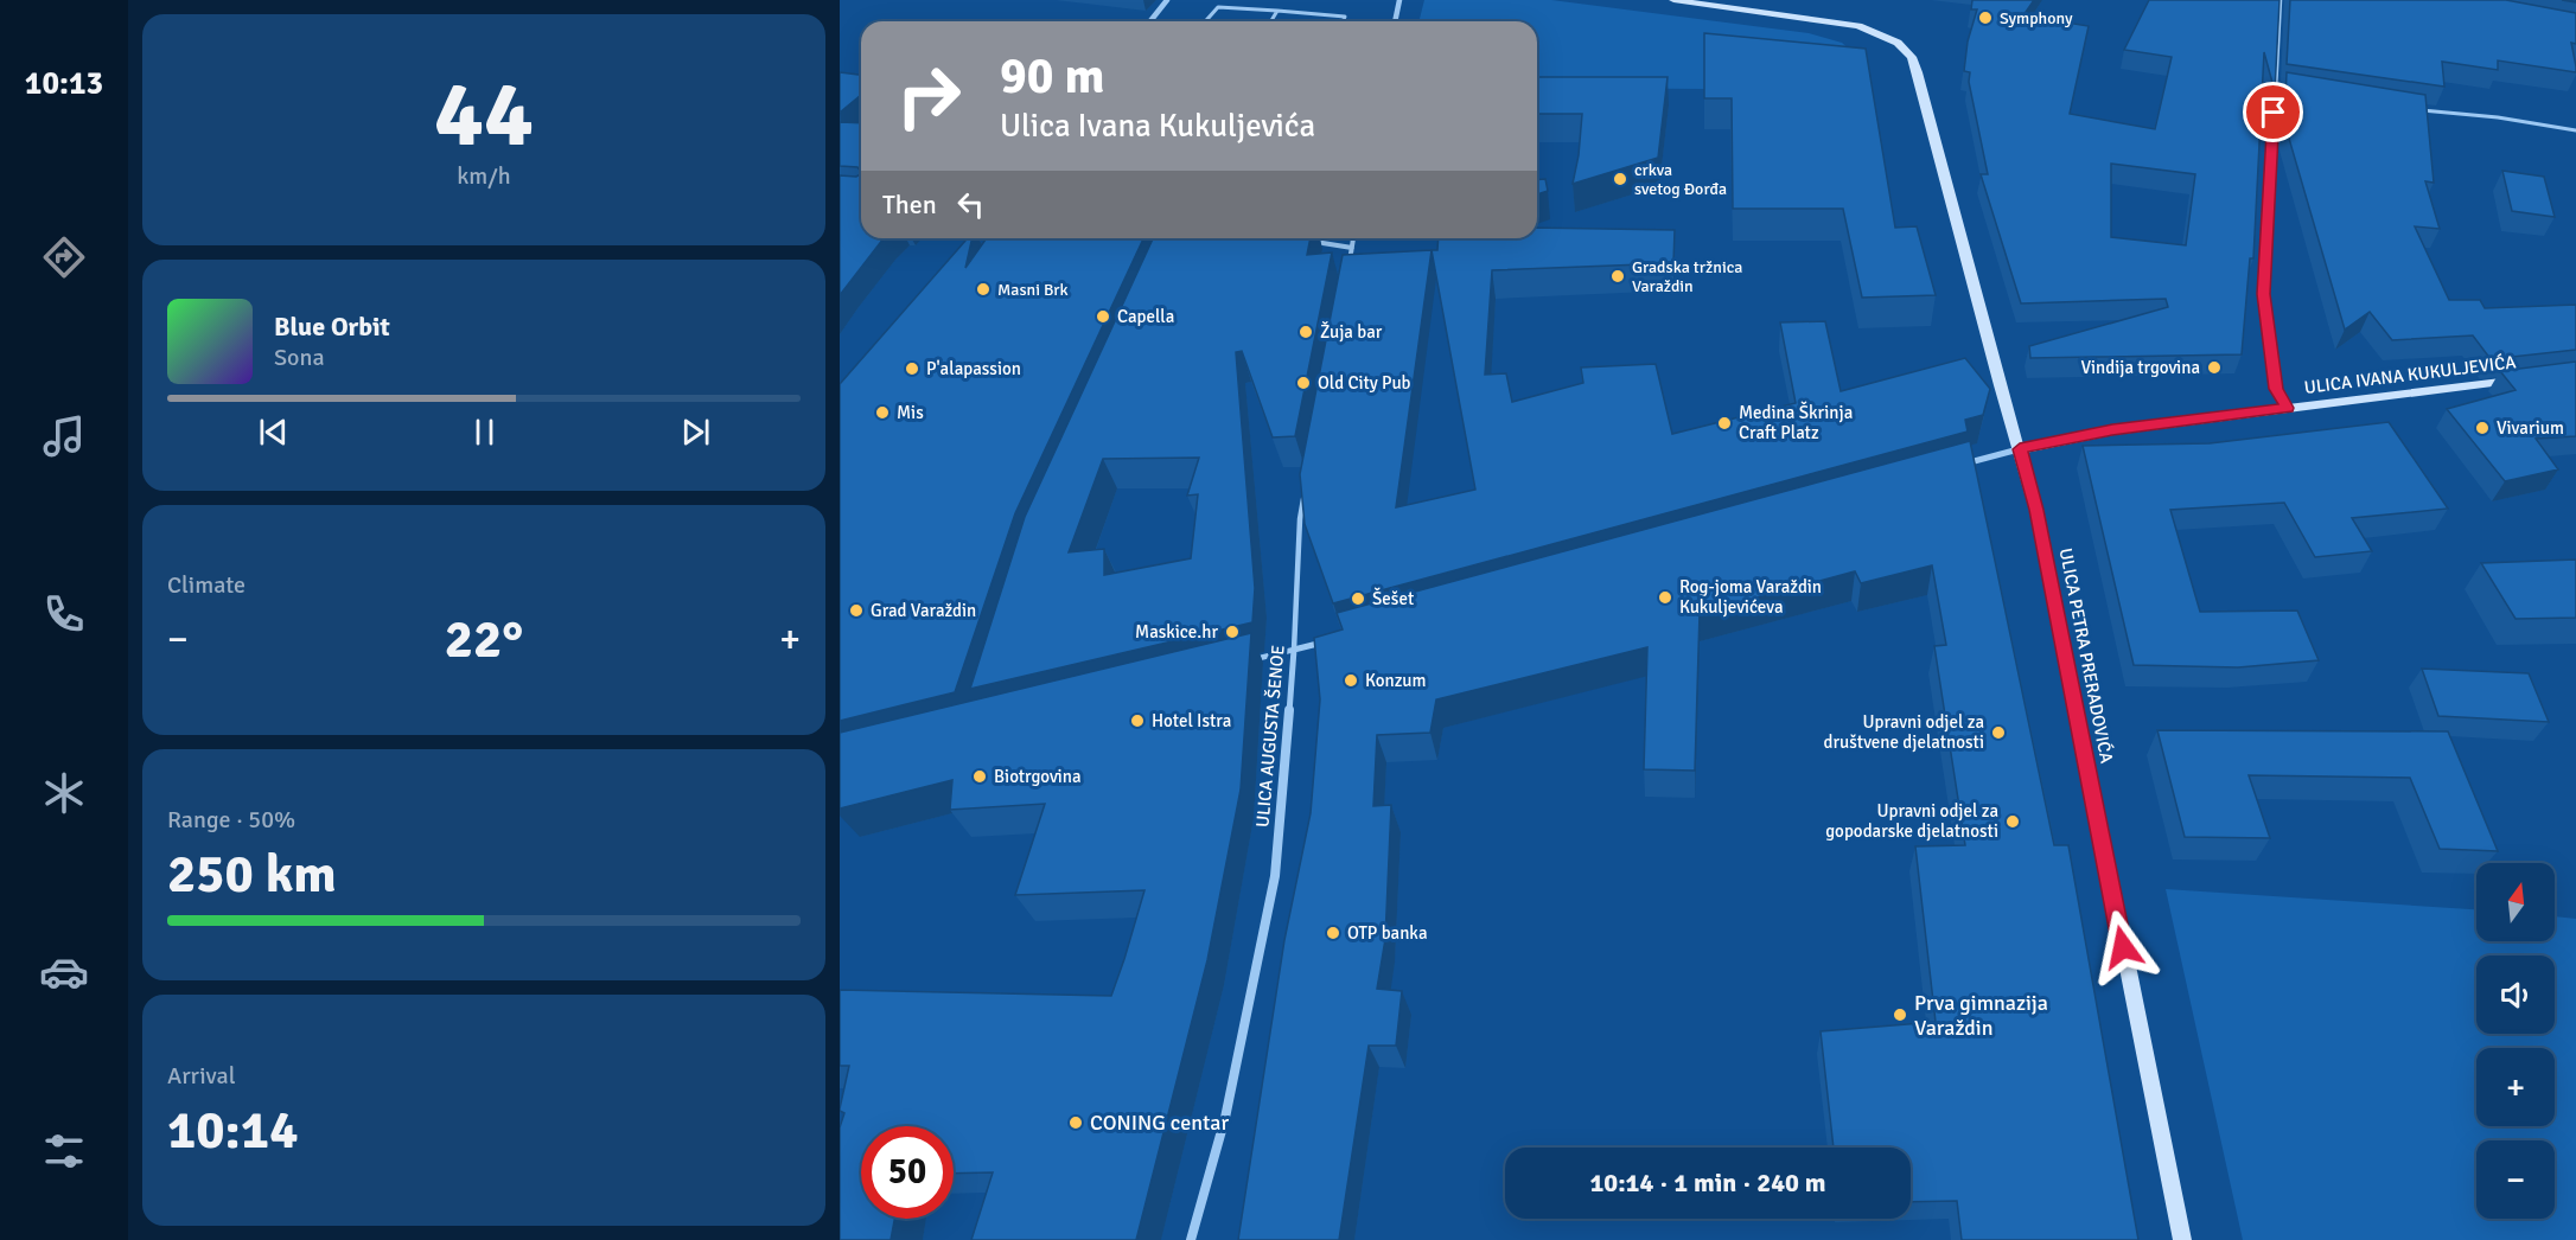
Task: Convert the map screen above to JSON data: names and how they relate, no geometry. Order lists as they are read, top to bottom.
{
  "streets": {
    "main road": ["ULICA IVANA KUKULJEVIĆA", "ULICA PETRA PRERADOVIĆA"],
    "street": ["ULICA AUGUSTA ŠENOE"]
  },
  "crossings": [
    ["ULICA IVANA KUKULJEVIĆA", "ULICA PETRA PRERADOVIĆA"]
  ],
  "places": [
    "Symphony",
    "crkva svetog Đorđa",
    "Gradska tržnica Varaždin",
    "Masni Brk",
    "Capella",
    "Žuja bar",
    "Vindija trgovina",
    "P'alapassion",
    "Old City Pub",
    "Mis",
    "Medina Škrinja Craft Platz",
    "Vivarium",
    "Rog-joma Varaždin Kukuljevićeva",
    "Šešet",
    "Grad Varaždin",
    "Maskice.hr",
    "Konzum",
    "Hotel Istra",
    "Upravni odjel za društvene djelatnosti",
    "Biotrgovina",
    "Upravni odjel za gopodarske djelatnosti",
    "OTP banka",
    "Prva gimnazija Varaždin",
    "CONING centar"
  ],
  "north": "top",
  "page": {
    "tabs": "10:13",
    "tile": [
      ["44", "km/h"],
      "Climate",
      ["Range · 50%", "250 km"],
      ["Arrival", "10:14"]
    ],
    "turn": ["90 m", "Ulica Ivana Kukuljevića"],
    "then": "Then",
    "song": ["Blue Orbit", "Sona"],
    "heat": ["−", "22°", "+"],
    "map_buttons": ["+", "−"],
    "limit": "50",
    "trip": "10:14 · 1 min · 240 m"
  }
}
